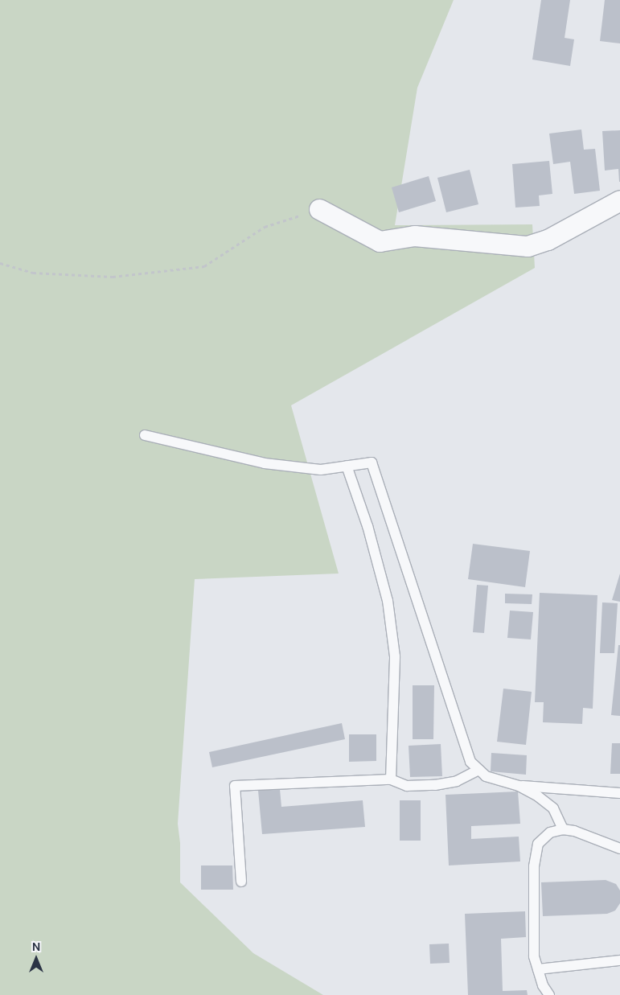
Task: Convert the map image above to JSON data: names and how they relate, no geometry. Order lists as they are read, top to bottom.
{
  "north": "top"
}
